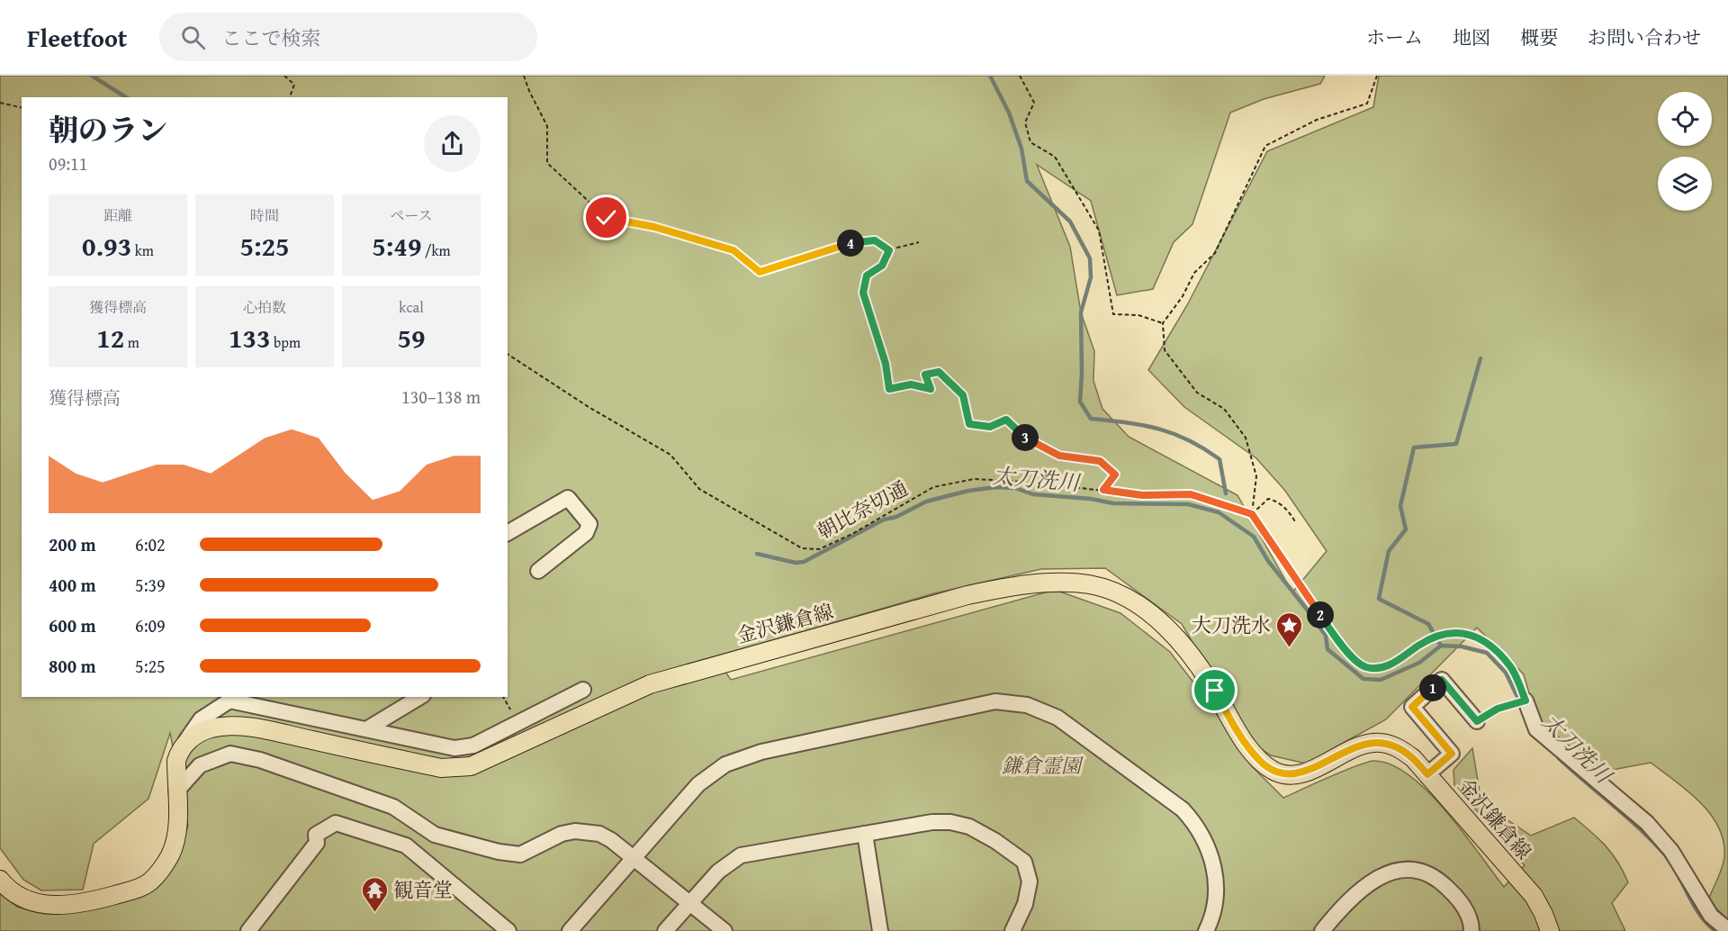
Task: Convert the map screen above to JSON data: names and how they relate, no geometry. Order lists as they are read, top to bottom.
{
  "streets": {
    "main road": ["金沢鎌倉線"],
    "path": ["朝比奈切通"]
  },
  "water": ["太刀洗川"],
  "parks": ["鎌倉霊園"],
  "places": {
    "place": ["大刀洗水"],
    "temple": ["観音堂"]
  },
  "page": {
    "header": "Fleetfoot",
    "search": "ここで検索",
    "nav": [
      "ホーム",
      "地図",
      "概要",
      "お問い合わせ"
    ],
    "heading": ["朝のラン", "09:11"],
    "stats": [
      ["距離", "0.93 km"],
      ["時間", "5:25"],
      ["ペース", "5:49 /km"],
      ["獲得標高", "12 m"],
      ["心拍数", "133 bpm"],
      ["kcal", "59"]
    ],
    "pins": [
      "4",
      "3",
      "2",
      "1"
    ],
    "chart": ["獲得標高", "130–138 m"],
    "list": [
      {
        "name": "200 m",
        "note": "6:02"
      },
      {
        "name": "400 m",
        "note": "5:39"
      },
      {
        "name": "600 m",
        "note": "6:09"
      },
      {
        "name": "800 m",
        "note": "5:25"
      }
    ]
  }
}
